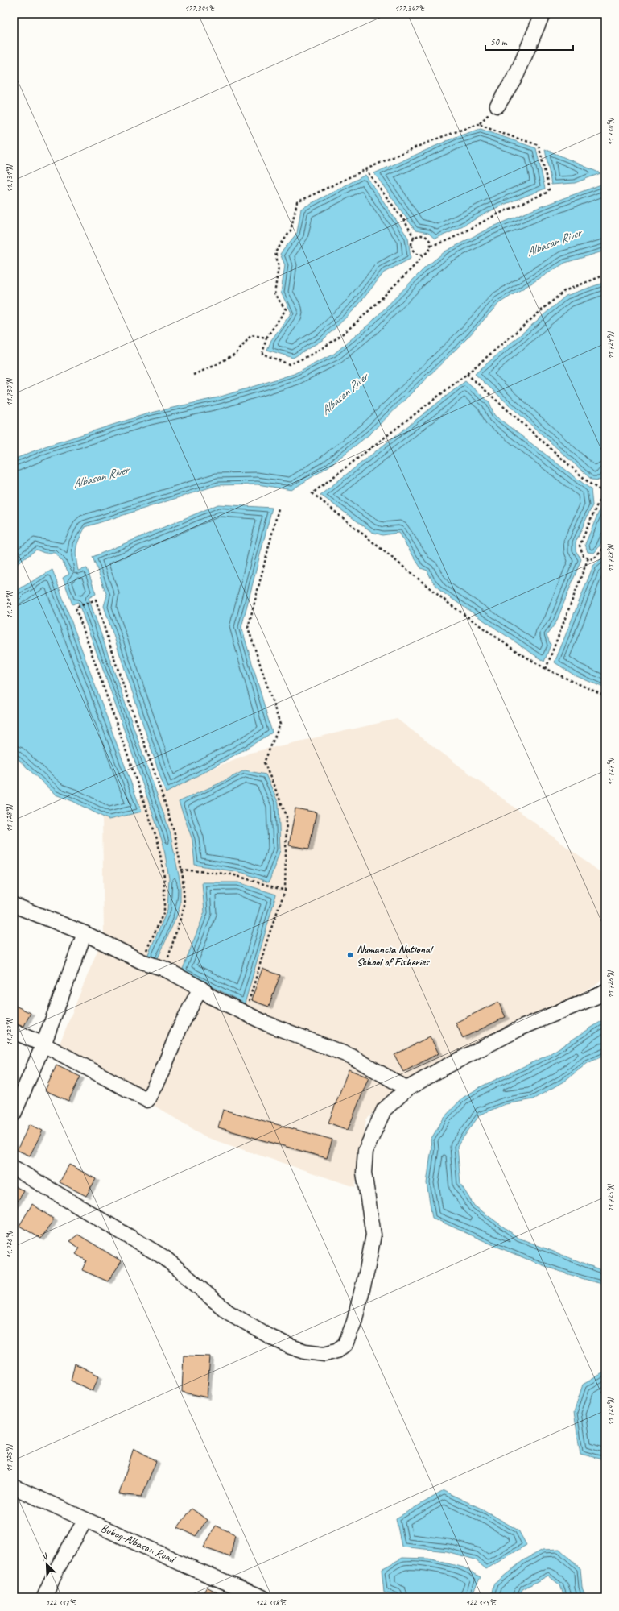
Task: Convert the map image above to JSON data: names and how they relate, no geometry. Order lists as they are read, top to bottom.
{
  "streets": {
    "street": ["Bubog-Albasan Road"]
  },
  "water": ["Albasan River"],
  "places": ["Numancia National School of Fisheries"],
  "scale_bar": "50 m",
  "north": "top left",
  "coordinates": [
    "122.341°E",
    "122.342°E",
    "11.730°N",
    "11.731°N",
    "11.729°N",
    "11.728°N",
    "11.727°N",
    "11.726°N",
    "11.725°N",
    "11.724°N",
    "122.337°E",
    "122.338°E",
    "122.339°E"
  ]
}
